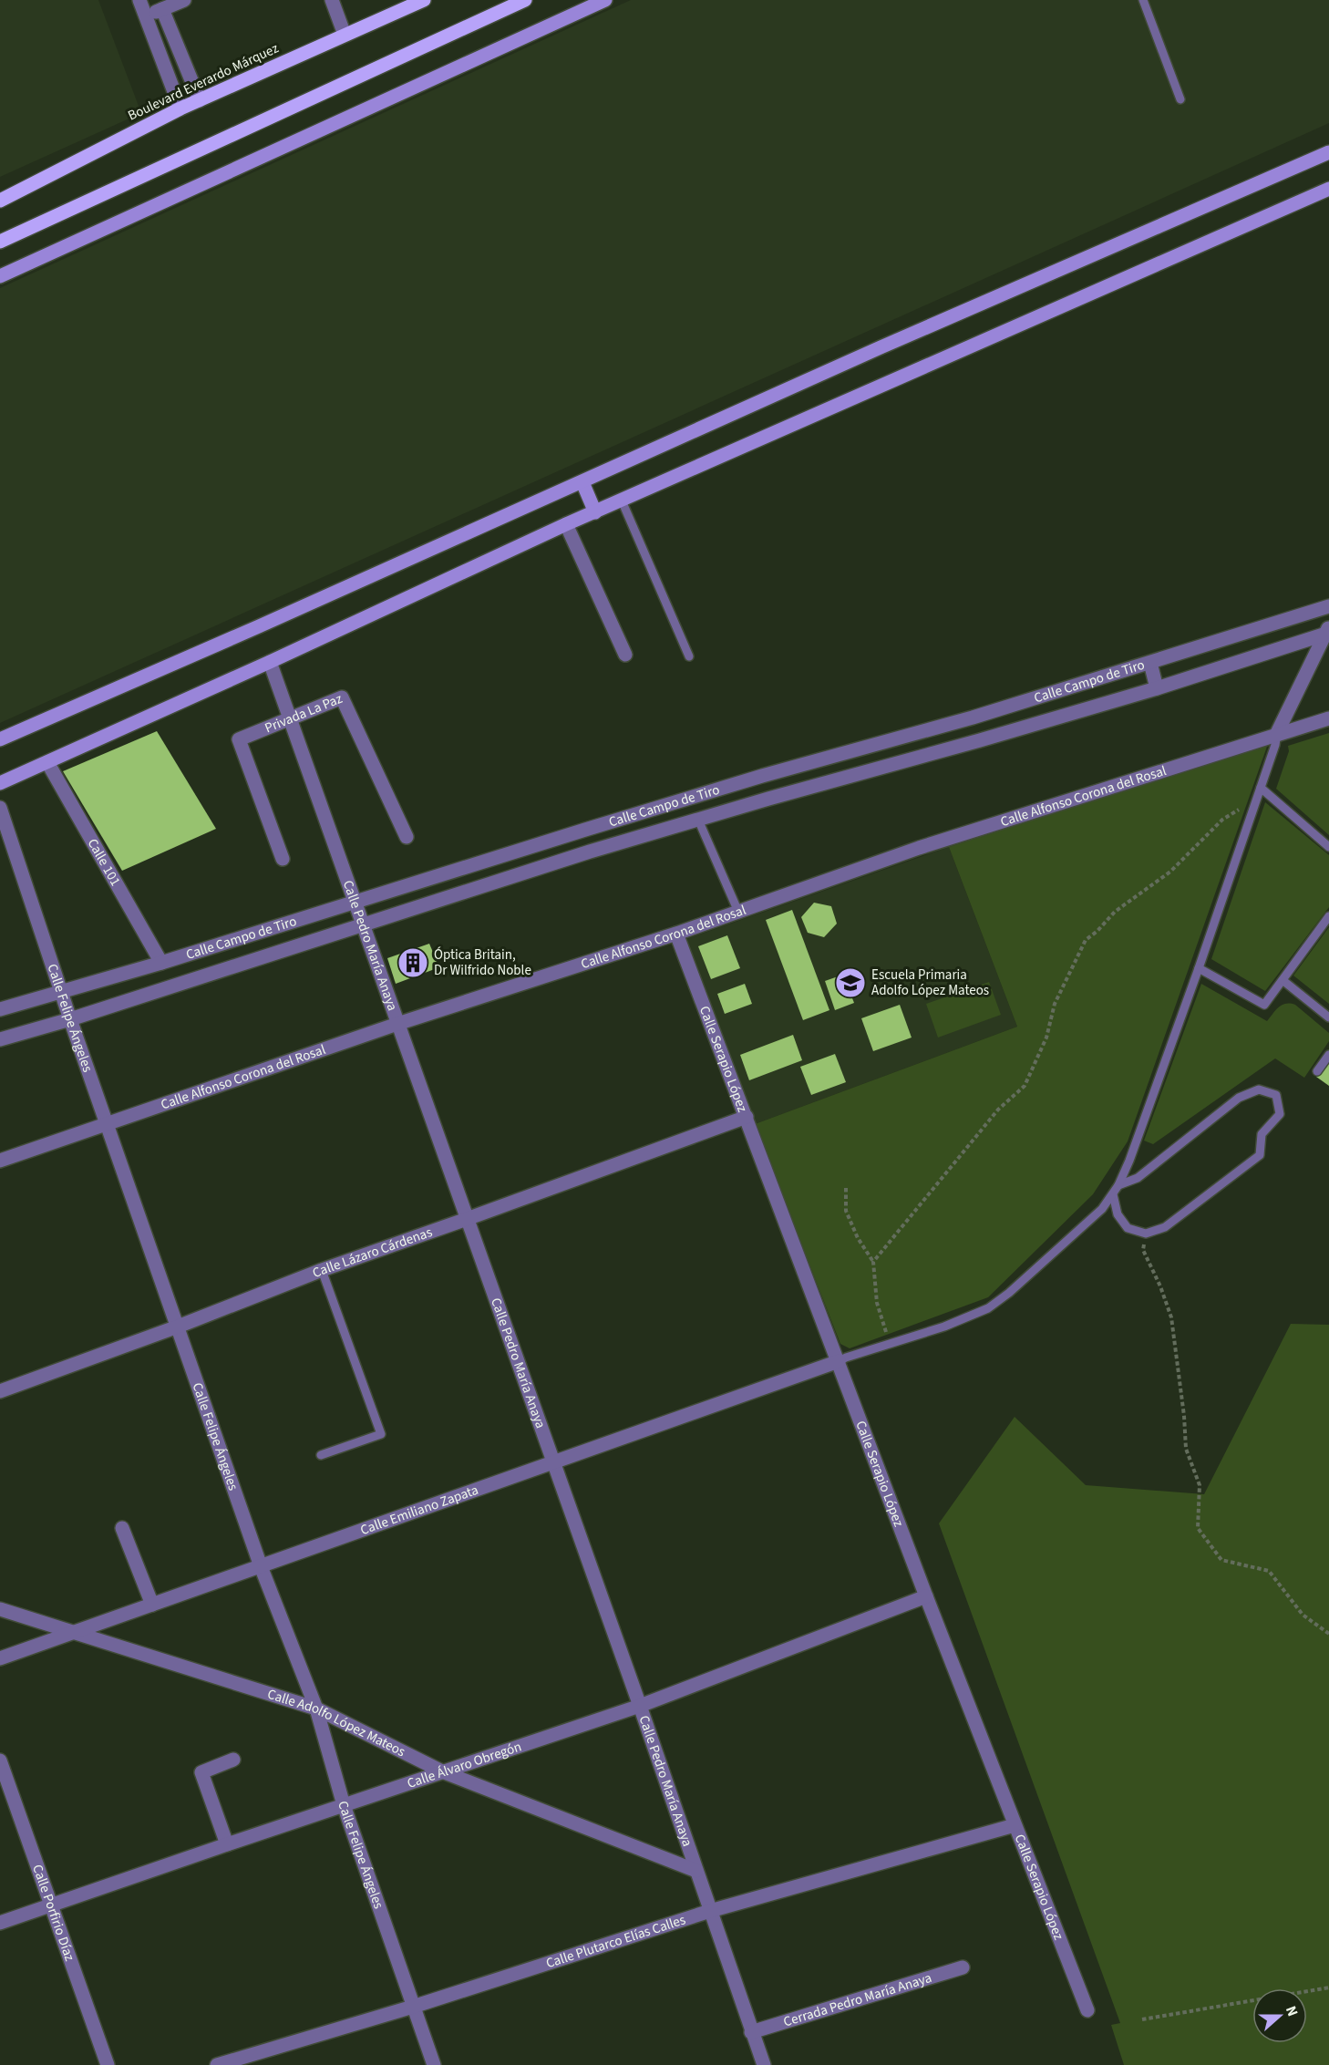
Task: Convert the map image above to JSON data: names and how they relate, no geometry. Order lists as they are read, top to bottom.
{
  "streets": {
    "main road": ["Boulevard Everardo Márquez"],
    "street": [
      "Calle Campo de Tiro",
      "Privada La Paz",
      "Calle Alfonso Corona del Rosal",
      "Calle 101",
      "Calle Pedro María Anaya",
      "Calle Felipe Ángeles",
      "Calle Serapio López",
      "Calle Lázaro Cárdenas",
      "Calle Emiliano Zapata",
      "Calle Adolfo López Mateos",
      "Calle Álvaro Obregón",
      "Calle Porfirio Díaz",
      "Calle Plutarco Elías Calles",
      "Cerrada Pedro María Anaya"
    ]
  },
  "crossings": [
    ["Calle Campo de Tiro", "Calle 101"],
    ["Calle Campo de Tiro", "Calle Pedro María Anaya"],
    ["Calle Campo de Tiro", "Calle Felipe Ángeles"],
    ["Privada La Paz", "Calle Pedro María Anaya"],
    ["Calle Alfonso Corona del Rosal", "Calle Pedro María Anaya"],
    ["Calle Alfonso Corona del Rosal", "Calle Felipe Ángeles"],
    ["Calle Alfonso Corona del Rosal", "Calle Serapio López"],
    ["Calle Pedro María Anaya", "Calle Lázaro Cárdenas"],
    ["Calle Pedro María Anaya", "Calle Emiliano Zapata"],
    ["Calle Pedro María Anaya", "Calle Adolfo López Mateos"],
    ["Calle Pedro María Anaya", "Calle Álvaro Obregón"],
    ["Calle Pedro María Anaya", "Calle Plutarco Elías Calles"],
    ["Calle Pedro María Anaya", "Cerrada Pedro María Anaya"],
    ["Calle Felipe Ángeles", "Calle Lázaro Cárdenas"],
    ["Calle Felipe Ángeles", "Calle Emiliano Zapata"],
    ["Calle Felipe Ángeles", "Calle Adolfo López Mateos"],
    ["Calle Felipe Ángeles", "Calle Álvaro Obregón"],
    ["Calle Felipe Ángeles", "Calle Plutarco Elías Calles"],
    ["Calle Serapio López", "Calle Lázaro Cárdenas"],
    ["Calle Serapio López", "Calle Emiliano Zapata"],
    ["Calle Serapio López", "Calle Álvaro Obregón"],
    ["Calle Serapio López", "Calle Plutarco Elías Calles"],
    ["Calle Emiliano Zapata", "Calle Adolfo López Mateos"],
    ["Calle Adolfo López Mateos", "Calle Álvaro Obregón"],
    ["Calle Álvaro Obregón", "Calle Porfirio Díaz"]
  ],
  "places": {
    "building": ["Óptica Britain, Dr Wilfrido Noble"],
    "school or university": ["Escuela Primaria Adolfo López Mateos"]
  },
  "north": "right"
}
